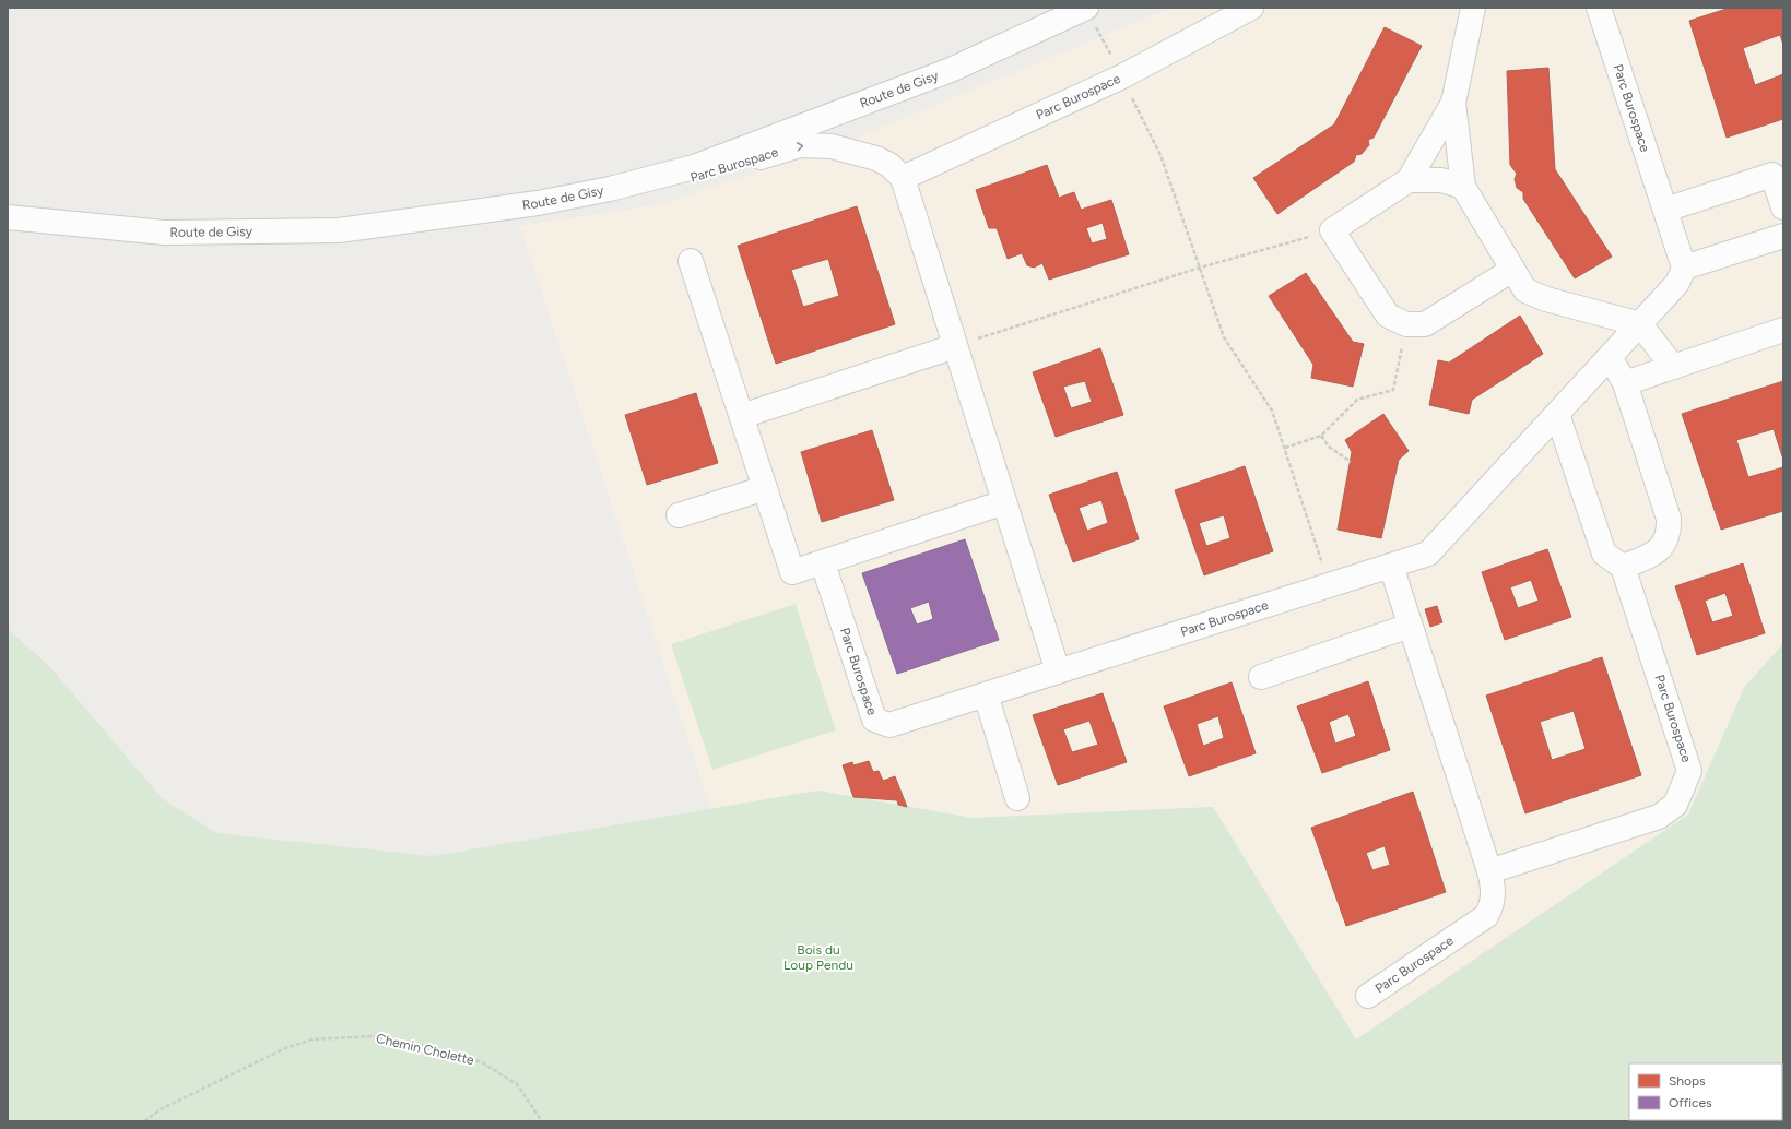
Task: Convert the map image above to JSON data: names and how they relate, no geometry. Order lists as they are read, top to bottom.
{
  "streets": {
    "street": ["Route de Gisy", "Parc Burospace"],
    "path": ["Chemin Cholette"]
  },
  "crossings": [
    ["Route de Gisy", "Parc Burospace"]
  ],
  "parks": ["Bois du Loup Pendu"],
  "legend": ["Shops", "Offices"]
}
